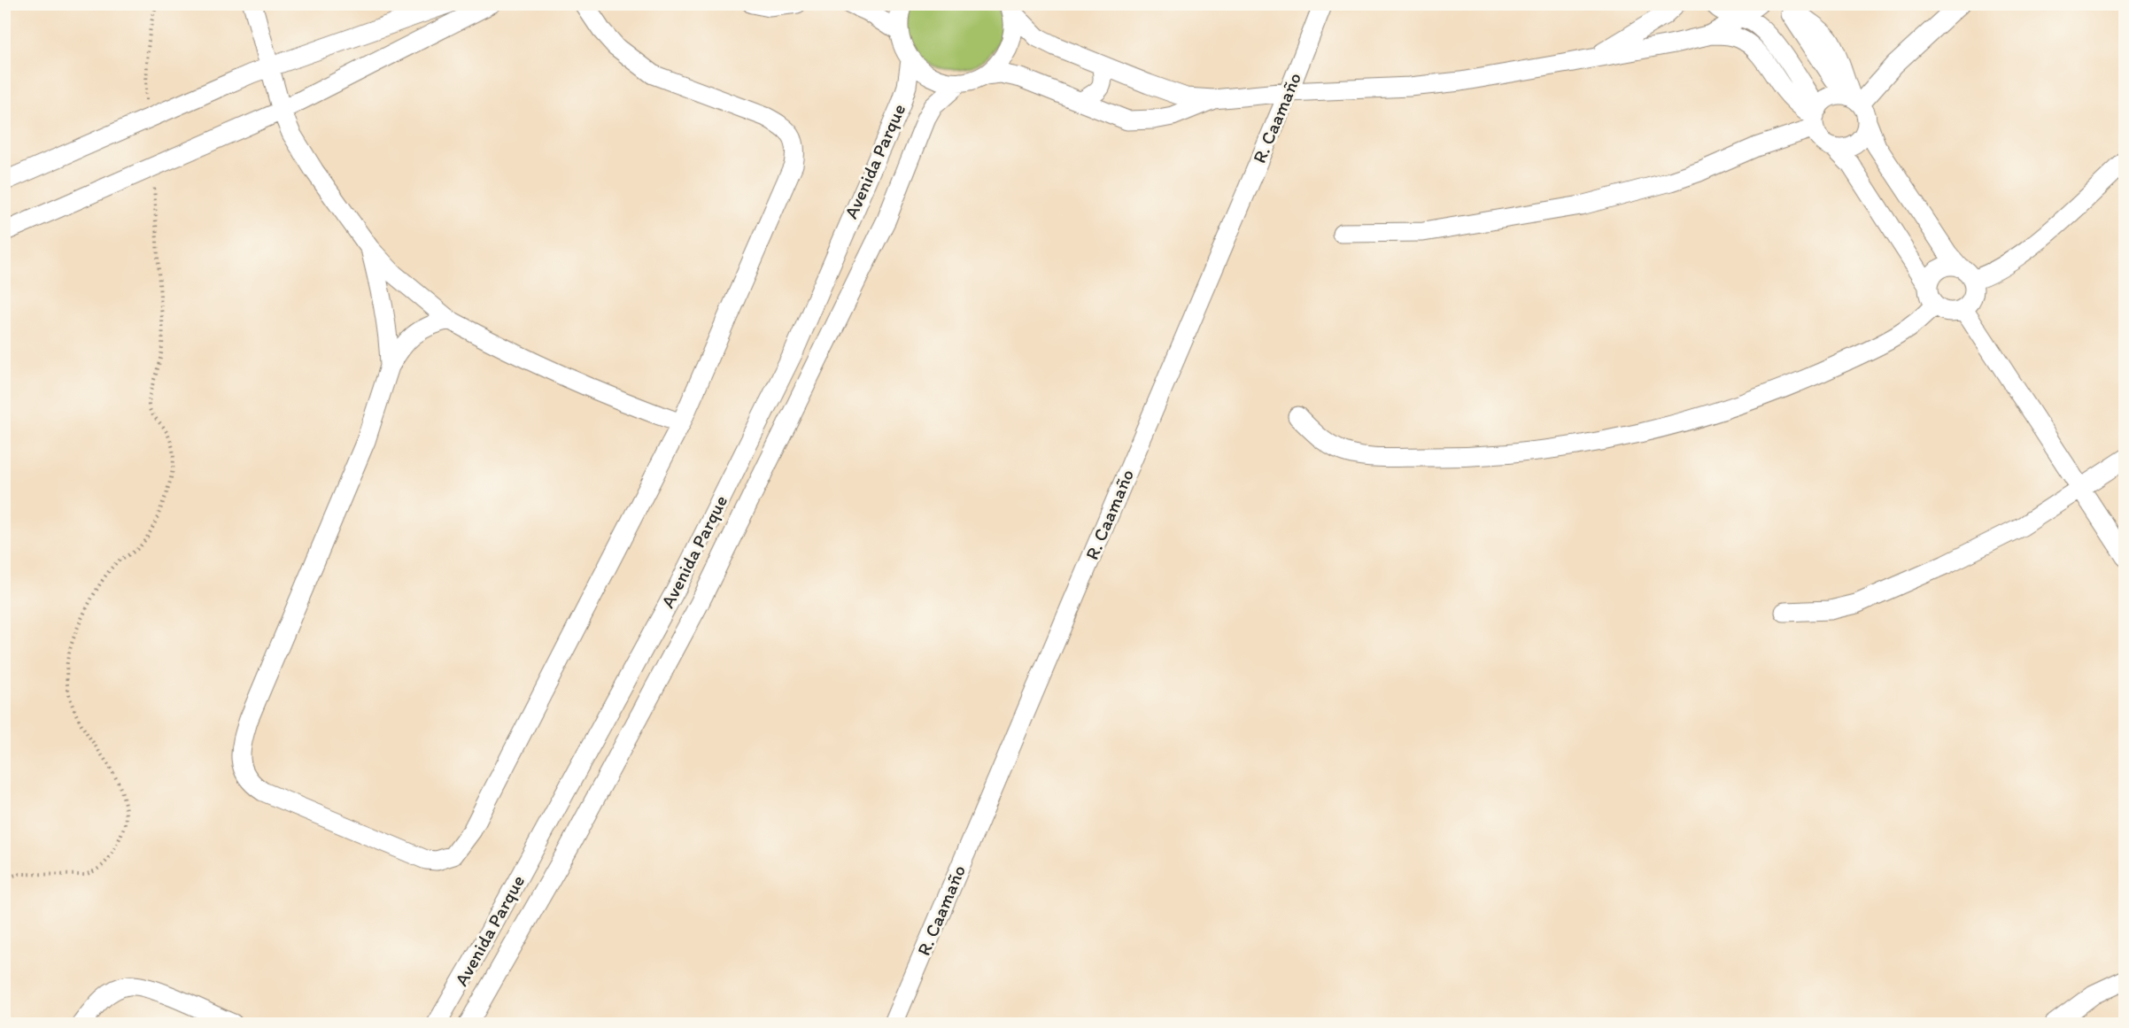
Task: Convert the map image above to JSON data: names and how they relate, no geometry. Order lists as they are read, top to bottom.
{
  "streets": {
    "street": ["R. Caamaño", "Avenida Parque"]
  }
}
